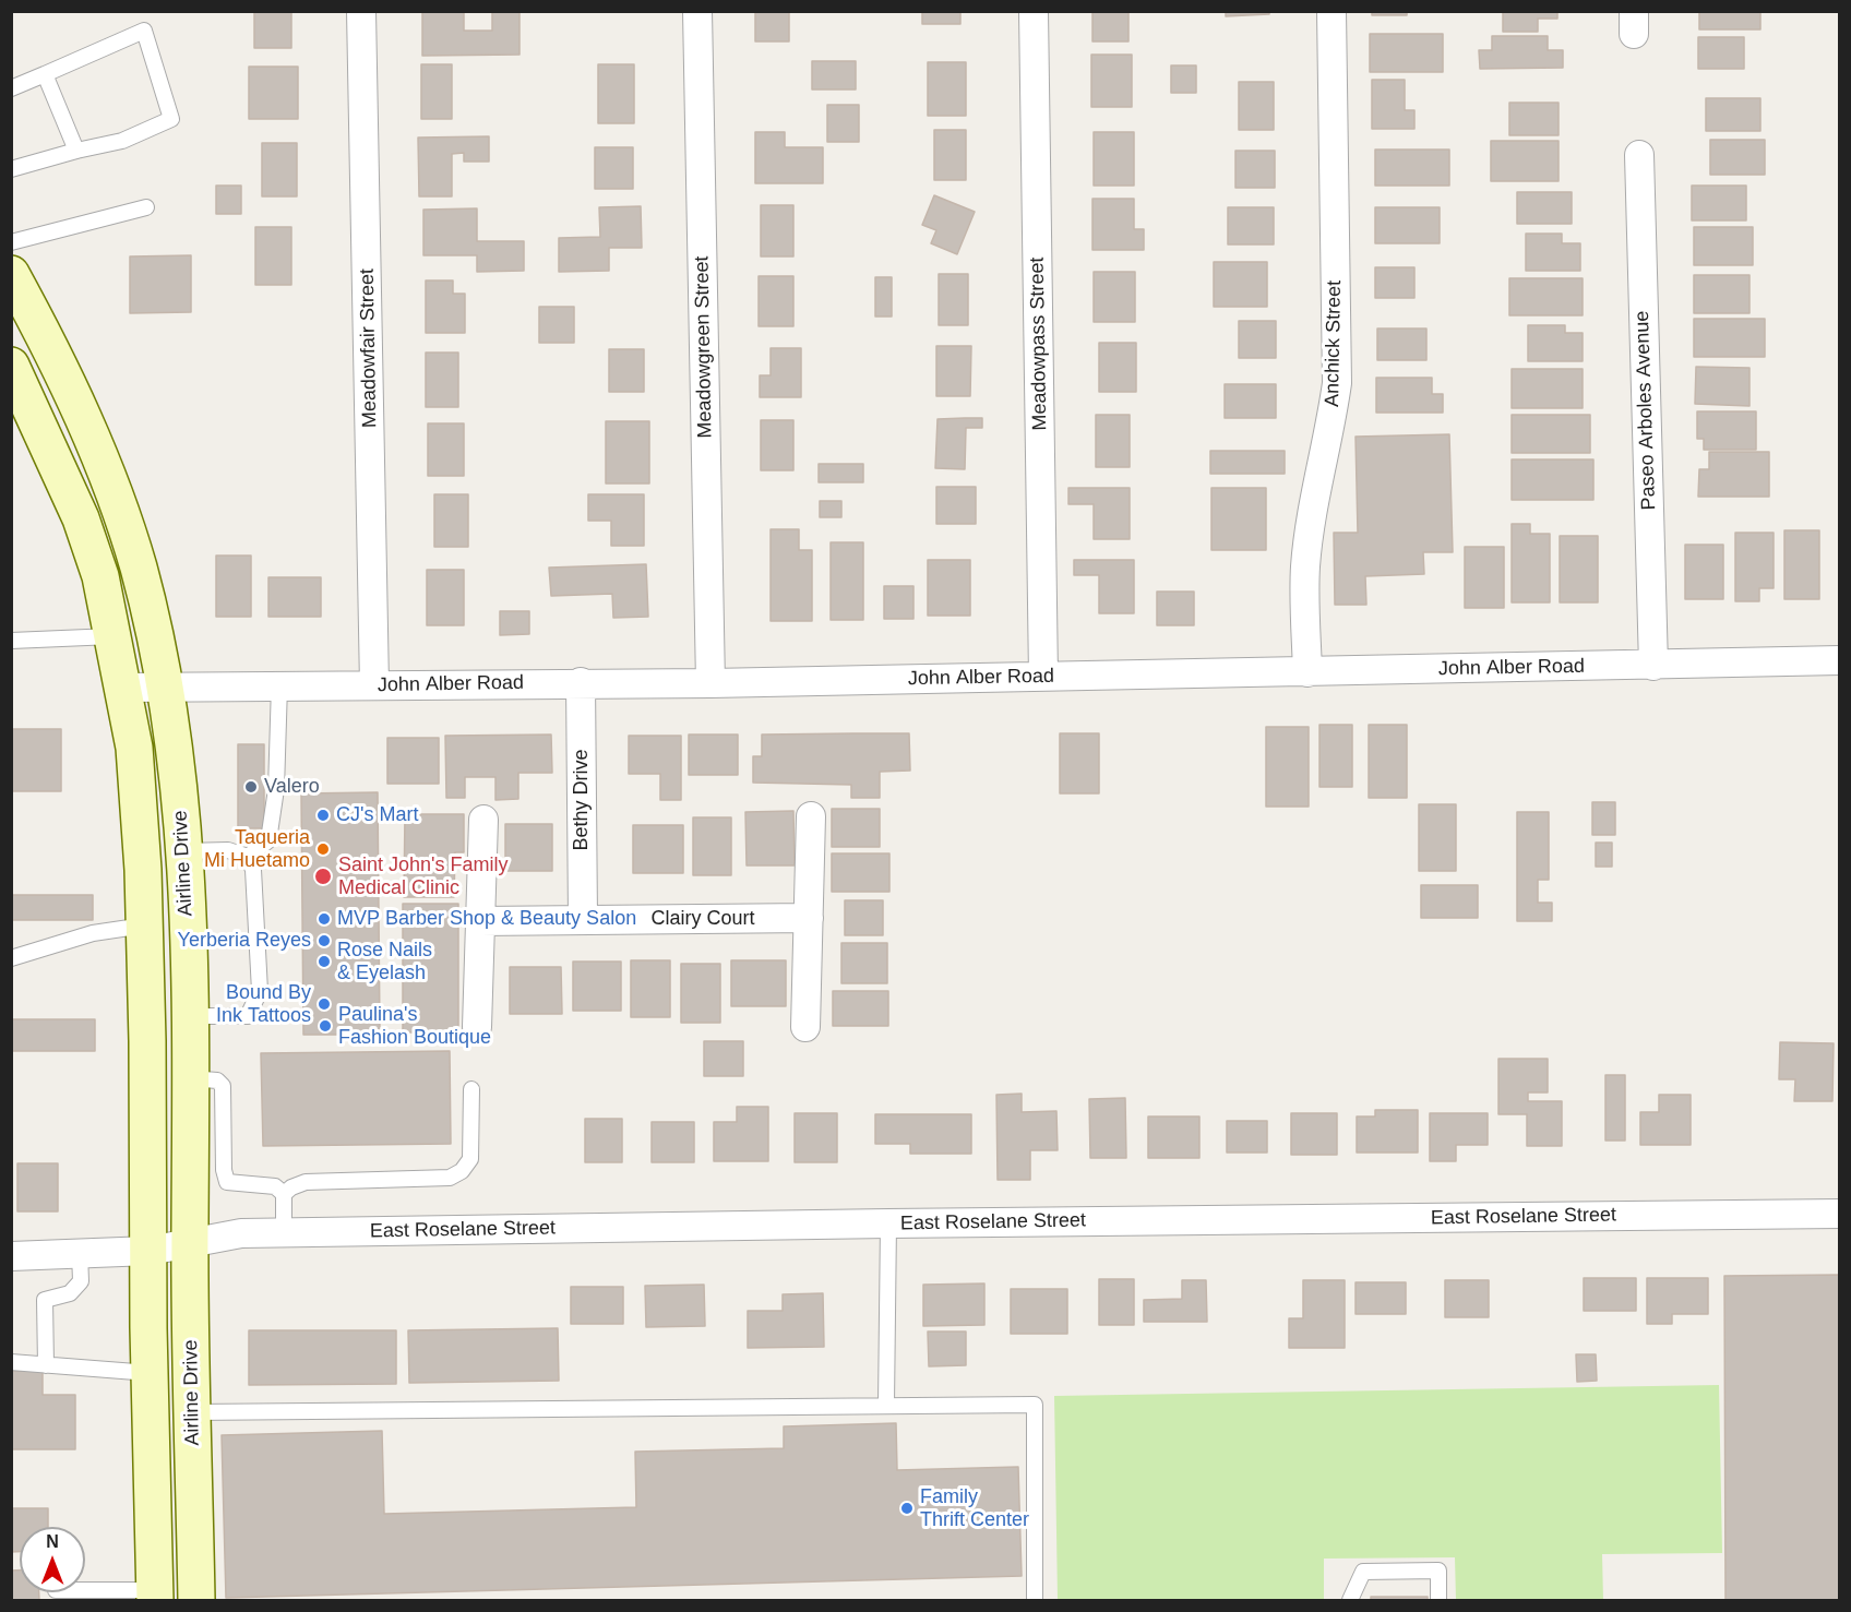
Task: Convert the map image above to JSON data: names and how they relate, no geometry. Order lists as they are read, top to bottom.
{
  "streets": {
    "main road": ["Airline Drive"],
    "street": [
      "Meadowpass Street",
      "Anchick Street",
      "Meadowgreen Street",
      "Meadowfair Street",
      "Paseo Arboles Avenue",
      "John Alber Road",
      "Bethy Drive",
      "Clairy Court",
      "East Roselane Street"
    ]
  },
  "crossings": [
    ["Meadowpass Street", "John Alber Road"],
    ["Anchick Street", "John Alber Road"],
    ["Meadowgreen Street", "John Alber Road"],
    ["Meadowfair Street", "John Alber Road"],
    ["Paseo Arboles Avenue", "John Alber Road"],
    ["John Alber Road", "Bethy Drive"],
    ["John Alber Road", "Airline Drive"],
    ["Bethy Drive", "Clairy Court"],
    ["Airline Drive", "East Roselane Street"]
  ],
  "places": [
    "Valero",
    "CJ's Mart",
    "Taqueria Mi Huetamo",
    "Saint John's Family Medical Clinic",
    "MVP Barber Shop & Beauty Salon",
    "Yerberia Reyes",
    "Rose Nails & Eyelash",
    "Bound By Ink Tattoos",
    "Paulina's Fashion Boutique",
    "Family Thrift Center"
  ],
  "north": "top"
}
